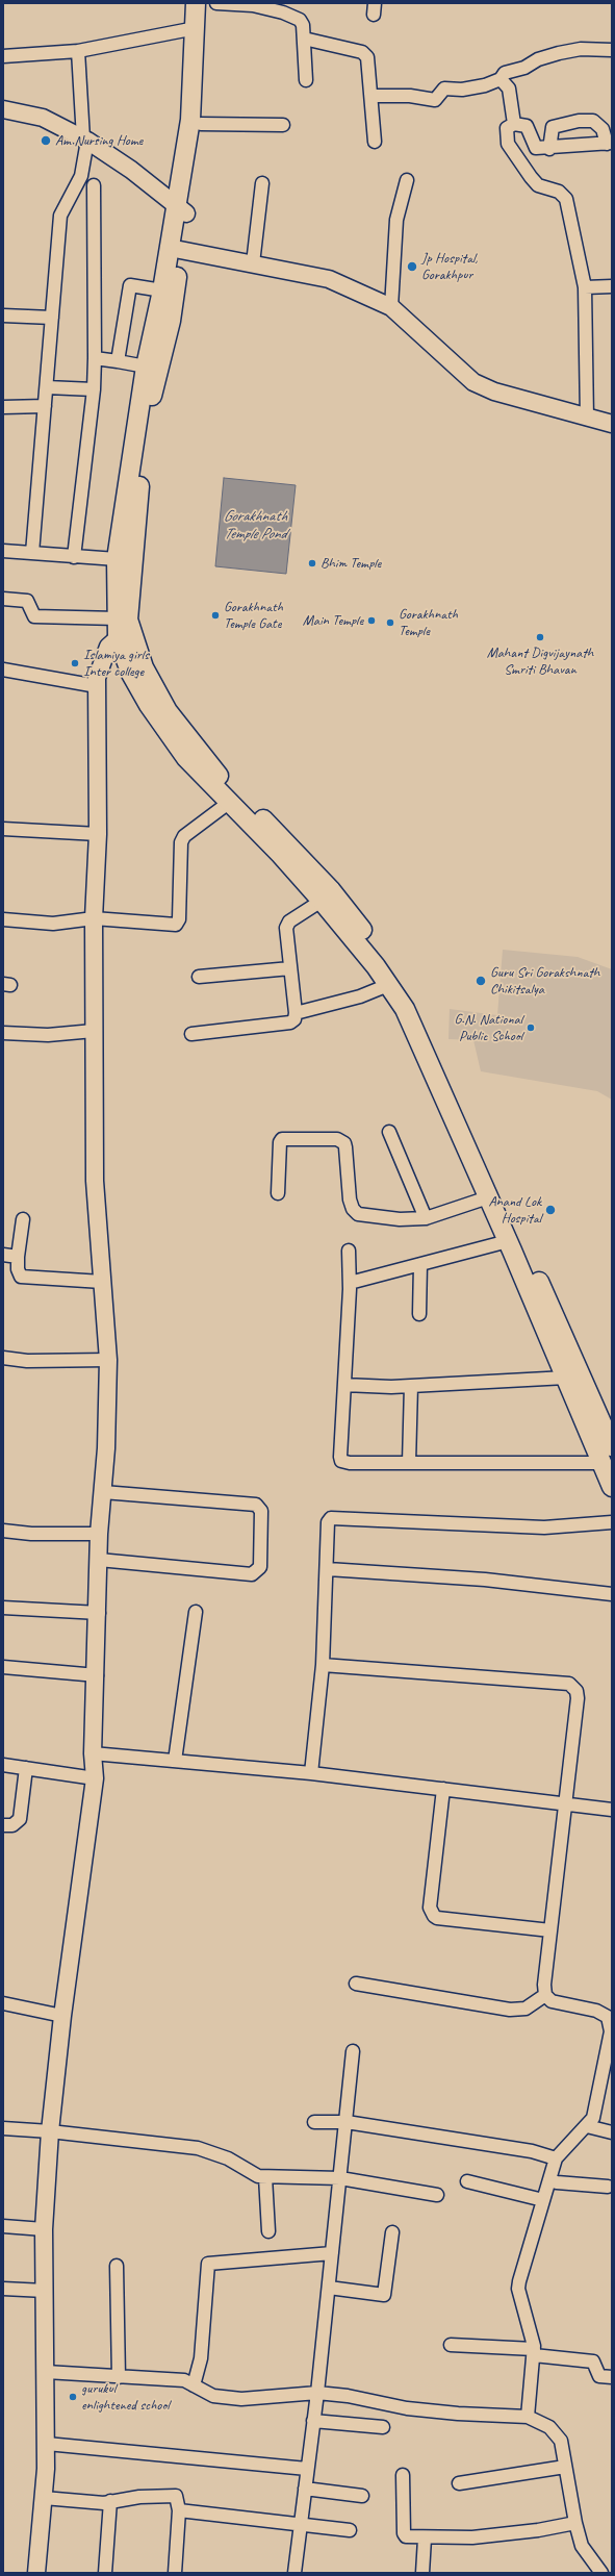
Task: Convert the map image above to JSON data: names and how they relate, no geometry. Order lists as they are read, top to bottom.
{
  "water": ["Gorakhnath Temple Pond"],
  "places": [
    "Am Nursing Home",
    "Jp Hospital, Gorakhpur",
    "Bhim Temple",
    "Gorakhnath Temple Gate",
    "Main Temple",
    "Gorakhnath Temple",
    "Mahant Digvijaynath Smriti Bhavan",
    "Islamiya girls Inter college",
    "Guru Sri Gorakshnath Chikitsalya",
    "G.N. National Public School",
    "Anand Lok Hospital",
    "gurukul enlightened school"
  ]
}
